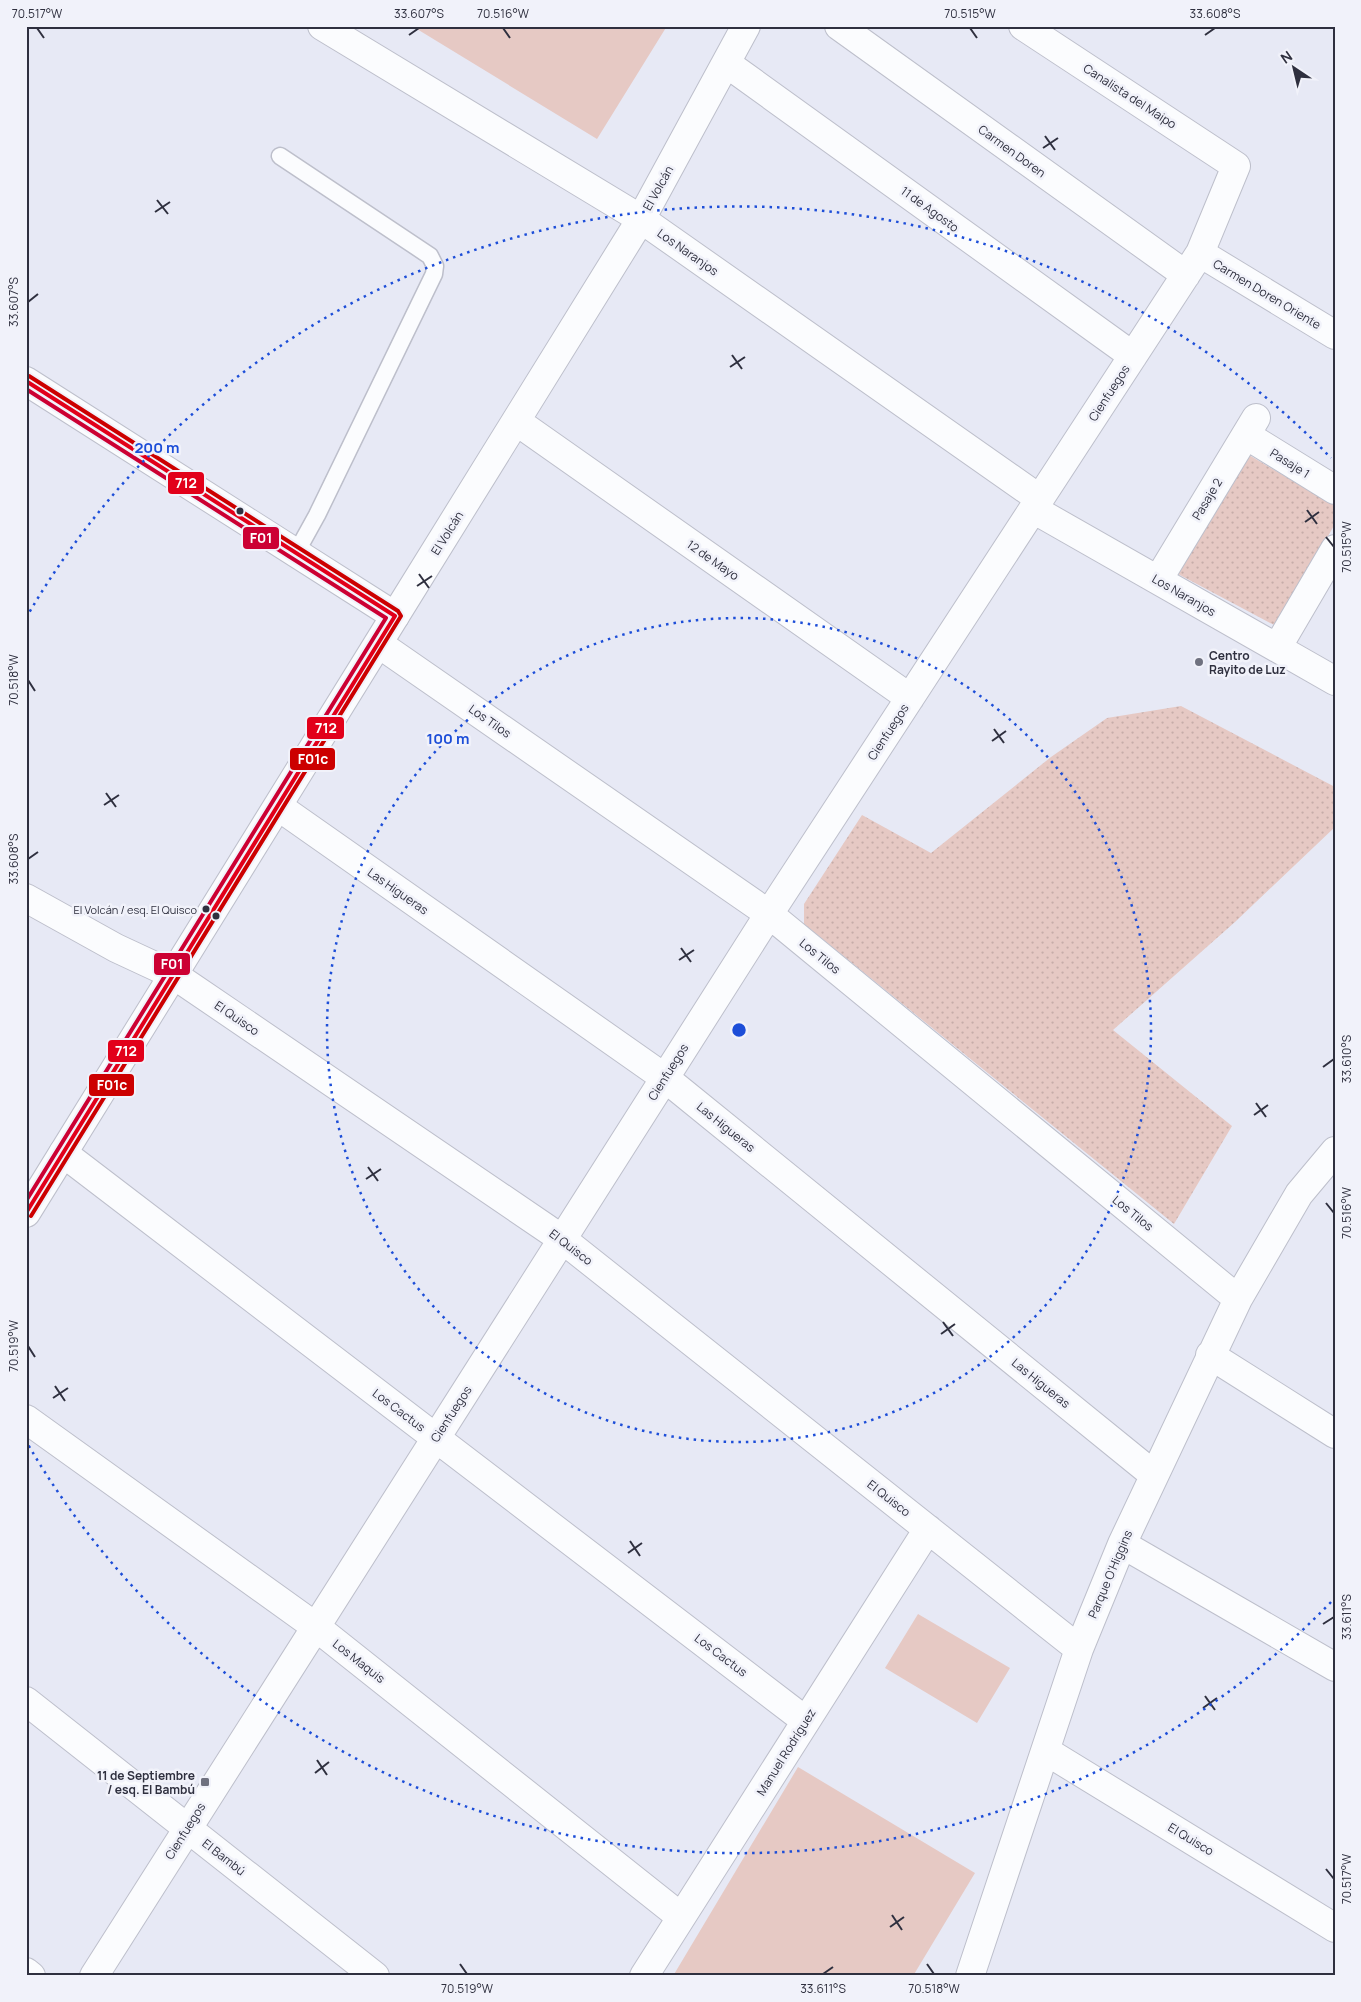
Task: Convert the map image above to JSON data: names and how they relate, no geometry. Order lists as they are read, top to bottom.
{
  "streets": {
    "street": [
      "Canalista del Maipo",
      "Carmen Doren",
      "El Volcán",
      "11 de Agosto",
      "Los Naranjos",
      "Carmen Doren Oriente",
      "Cienfuegos",
      "Pasaje 1",
      "Pasaje 2",
      "12 de Mayo",
      "Los Tilos",
      "Las Higueras",
      "El Quisco",
      "Los Cactus",
      "Parque O'Higgins",
      "Los Maquis",
      "Manuel Rodríguez",
      "El Bambú"
    ]
  },
  "crossings": [
    ["Canalista del Maipo", "Cienfuegos"],
    ["Carmen Doren", "Carmen Doren Oriente"],
    ["Carmen Doren", "Cienfuegos"],
    ["El Volcán", "11 de Agosto"],
    ["El Volcán", "Los Naranjos"],
    ["El Volcán", "12 de Mayo"],
    ["El Volcán", "Los Tilos"],
    ["El Volcán", "Las Higueras"],
    ["El Volcán", "El Quisco"],
    ["El Volcán", "Los Cactus"],
    ["11 de Agosto", "Cienfuegos"],
    ["Los Naranjos", "Cienfuegos"],
    ["Los Naranjos", "Pasaje 2"],
    ["Carmen Doren Oriente", "Cienfuegos"],
    ["Cienfuegos", "12 de Mayo"],
    ["Cienfuegos", "Los Tilos"],
    ["Cienfuegos", "Las Higueras"],
    ["Cienfuegos", "El Quisco"],
    ["Cienfuegos", "Los Cactus"],
    ["Cienfuegos", "Los Maquis"],
    ["Cienfuegos", "El Bambú"],
    ["Pasaje 1", "Pasaje 2"],
    ["Los Tilos", "Parque O'Higgins"],
    ["Las Higueras", "Parque O'Higgins"],
    ["El Quisco", "Parque O'Higgins"],
    ["El Quisco", "Manuel Rodríguez"],
    ["Los Cactus", "Manuel Rodríguez"],
    ["Los Maquis", "Manuel Rodríguez"]
  ],
  "places": {
    "other": ["Centro Rayito de Luz", "El Volcán / esq. El Quisco"],
    "transit": ["11 de Septiembre / esq. El Bambú"]
  },
  "lines": ["transit line F01c", "transit line 712", "transit line F01"],
  "north": "top left",
  "coordinates": [
    "70.517°W",
    "33.607°S",
    "70.516°W",
    "70.515°W",
    "33.608°S",
    "70.518°W",
    "33.610°S",
    "70.519°W",
    "33.611°S"
  ],
  "rings": ["200 m", "100 m"]
}
